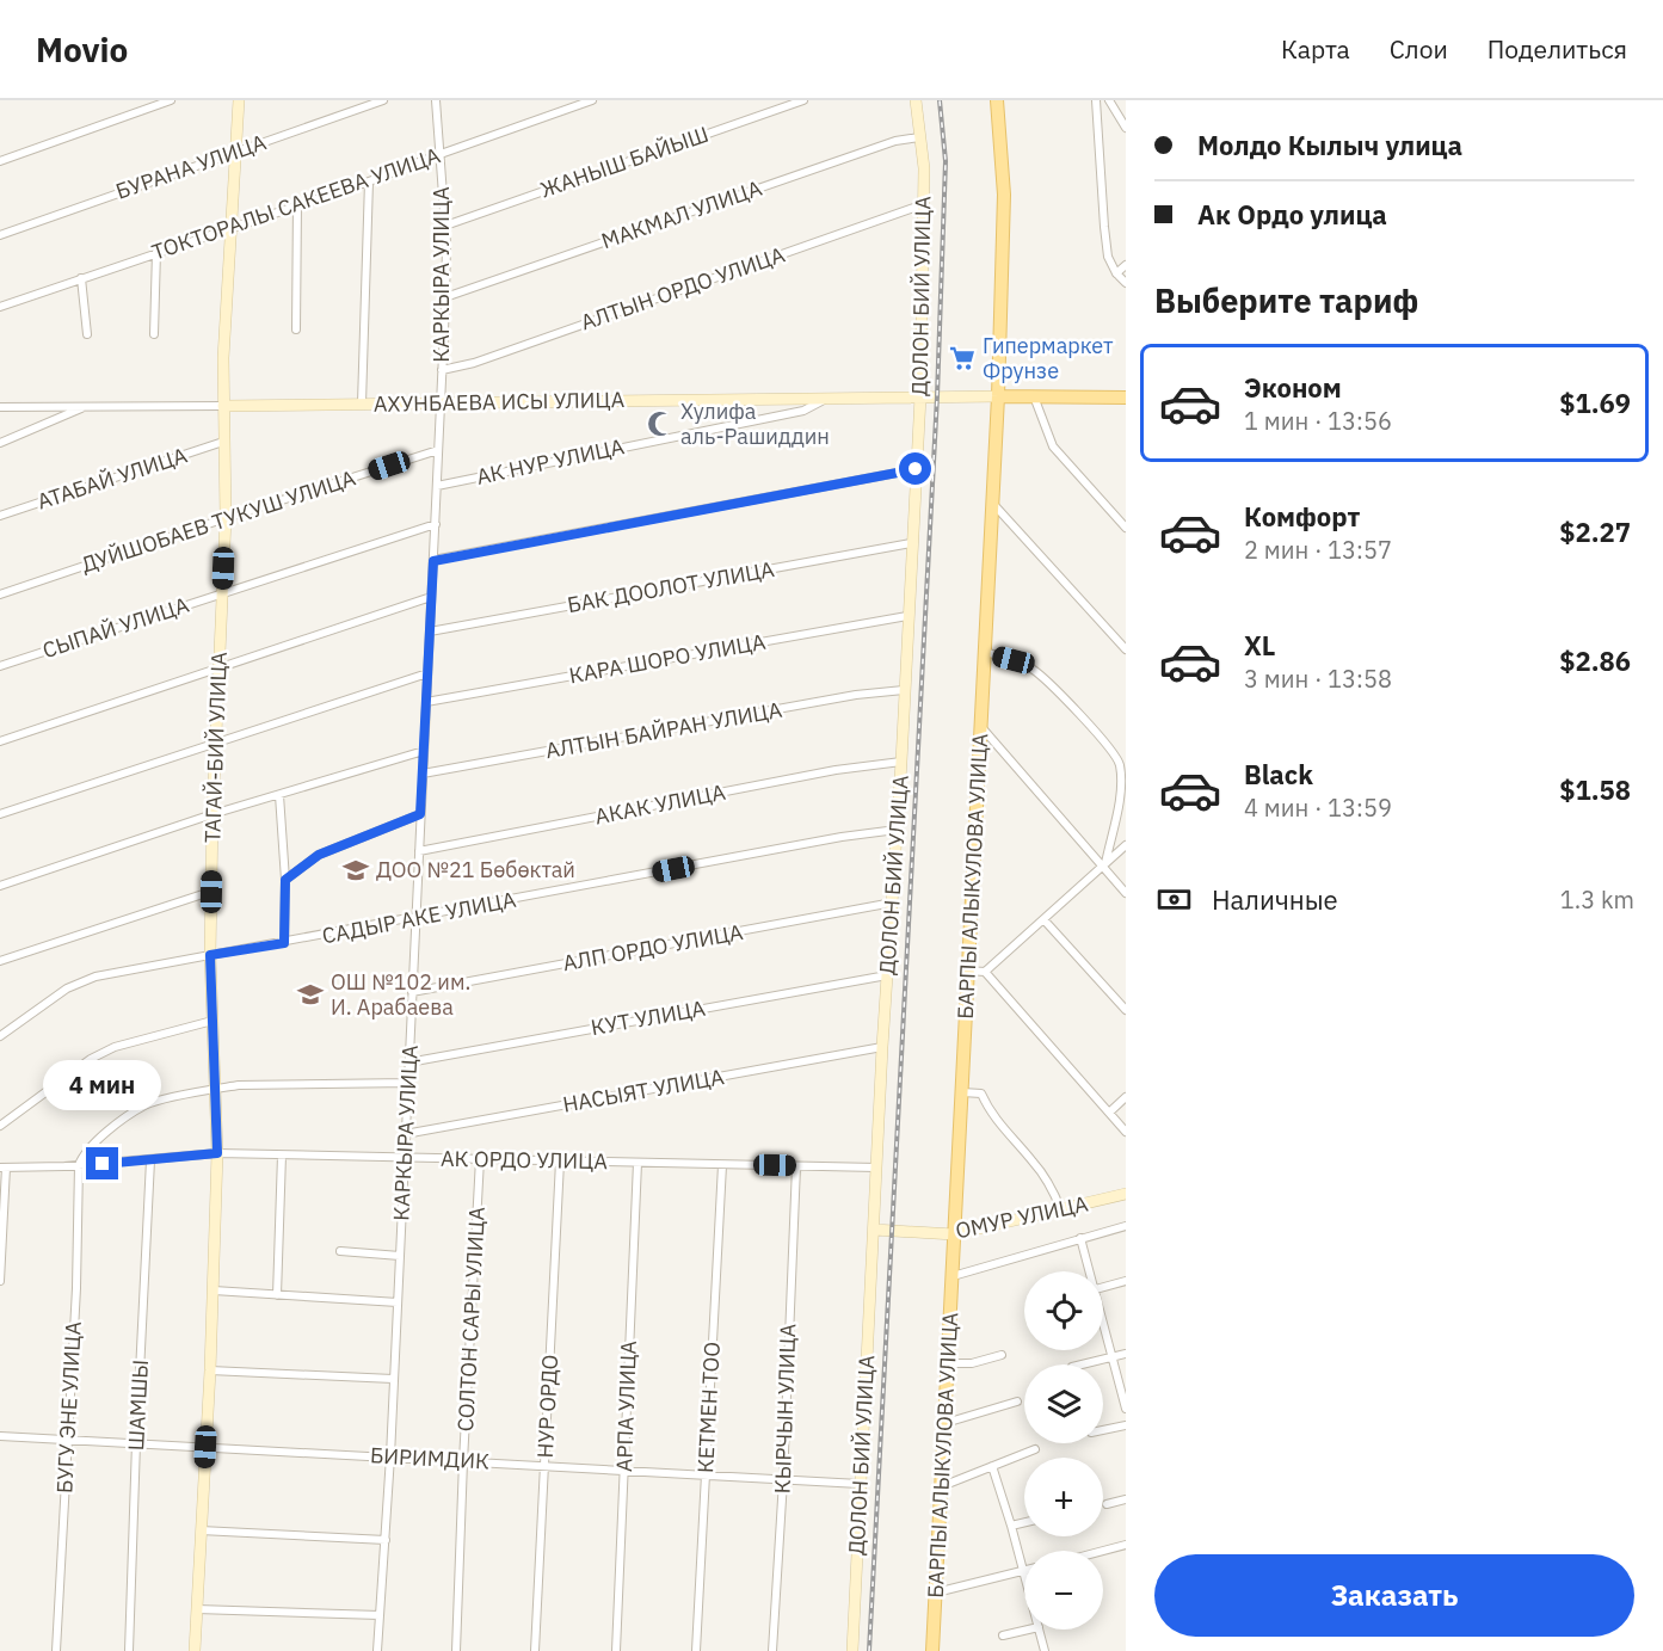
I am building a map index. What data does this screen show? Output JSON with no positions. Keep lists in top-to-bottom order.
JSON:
{
  "streets": {
    "main road": ["АХУНБАЕВА ИСЫ УЛИЦА", "БАРПЫ АЛЫКУЛОВА УЛИЦА"],
    "street": [
      "ЖАНЫШ БАЙЫШ",
      "БУРАНА УЛИЦА",
      "ТОКТОРАЛЫ САКЕЕВА УЛИЦА",
      "МАКМАЛ УЛИЦА",
      "КАРКЫРА УЛИЦА",
      "АЛТЫН ОРДО УЛИЦА",
      "ДОЛОН БИЙ УЛИЦА",
      "АК НУР УЛИЦА",
      "АТАБАЙ УЛИЦА",
      "ДУЙШОБАЕВ ТУКУШ УЛИЦА",
      "БАК ДООЛОТ УЛИЦА",
      "СЫПАЙ УЛИЦА",
      "КАРА ШОРО УЛИЦА",
      "АЛТЫН БАЙРАН УЛИЦА",
      "ТАГАЙ-БИЙ УЛИЦА",
      "АКАК УЛИЦА",
      "САДЫР АКЕ УЛИЦА",
      "АЛП ОРДО УЛИЦА",
      "КУТ УЛИЦА",
      "НАСЫЯТ УЛИЦА",
      "АК ОРДО УЛИЦА",
      "ОМУР УЛИЦА",
      "СОЛТОН САРЫ УЛИЦА",
      "ШАМШЫ",
      "НУР ОРДО",
      "АРПА УЛИЦА",
      "БУГУ ЭНЕ УЛИЦА",
      "КЕТМЕН ТОО",
      "КЫРЧЫН УЛИЦА",
      "БИРИМДИК"
    ]
  },
  "crossings": [
    ["ЖАНЫШ БАЙЫШ", "КАРКЫРА УЛИЦА"],
    ["БУРАНА УЛИЦА", "ТАГАЙ-БИЙ УЛИЦА"],
    ["ТОКТОРАЛЫ САКЕЕВА УЛИЦА", "КАРКЫРА УЛИЦА"],
    ["ТОКТОРАЛЫ САКЕЕВА УЛИЦА", "ТАГАЙ-БИЙ УЛИЦА"],
    ["МАКМАЛ УЛИЦА", "КАРКЫРА УЛИЦА"],
    ["МАКМАЛ УЛИЦА", "ДОЛОН БИЙ УЛИЦА"],
    ["КАРКЫРА УЛИЦА", "АЛТЫН ОРДО УЛИЦА"],
    ["КАРКЫРА УЛИЦА", "АХУНБАЕВА ИСЫ УЛИЦА"],
    ["КАРКЫРА УЛИЦА", "АК НУР УЛИЦА"],
    ["КАРКЫРА УЛИЦА", "ДУЙШОБАЕВ ТУКУШ УЛИЦА"],
    ["КАРКЫРА УЛИЦА", "БАК ДООЛОТ УЛИЦА"],
    ["КАРКЫРА УЛИЦА", "СЫПАЙ УЛИЦА"],
    ["КАРКЫРА УЛИЦА", "КАРА ШОРО УЛИЦА"],
    ["КАРКЫРА УЛИЦА", "АЛТЫН БАЙРАН УЛИЦА"],
    ["КАРКЫРА УЛИЦА", "АКАК УЛИЦА"],
    ["КАРКЫРА УЛИЦА", "САДЫР АКЕ УЛИЦА"],
    ["КАРКЫРА УЛИЦА", "АЛП ОРДО УЛИЦА"],
    ["КАРКЫРА УЛИЦА", "КУТ УЛИЦА"],
    ["КАРКЫРА УЛИЦА", "НАСЫЯТ УЛИЦА"],
    ["КАРКЫРА УЛИЦА", "АК ОРДО УЛИЦА"],
    ["КАРКЫРА УЛИЦА", "БИРИМДИК"],
    ["АЛТЫН ОРДО УЛИЦА", "ДОЛОН БИЙ УЛИЦА"],
    ["ДОЛОН БИЙ УЛИЦА", "АХУНБАЕВА ИСЫ УЛИЦА"],
    ["ДОЛОН БИЙ УЛИЦА", "БАК ДООЛОТ УЛИЦА"],
    ["ДОЛОН БИЙ УЛИЦА", "КАРА ШОРО УЛИЦА"],
    ["ДОЛОН БИЙ УЛИЦА", "АЛТЫН БАЙРАН УЛИЦА"],
    ["ДОЛОН БИЙ УЛИЦА", "АКАК УЛИЦА"],
    ["ДОЛОН БИЙ УЛИЦА", "САДЫР АКЕ УЛИЦА"],
    ["ДОЛОН БИЙ УЛИЦА", "АЛП ОРДО УЛИЦА"],
    ["ДОЛОН БИЙ УЛИЦА", "КУТ УЛИЦА"],
    ["ДОЛОН БИЙ УЛИЦА", "НАСЫЯТ УЛИЦА"],
    ["ДОЛОН БИЙ УЛИЦА", "АК ОРДО УЛИЦА"],
    ["ДОЛОН БИЙ УЛИЦА", "ОМУР УЛИЦА"],
    ["ДОЛОН БИЙ УЛИЦА", "БИРИМДИК"],
    ["АХУНБАЕВА ИСЫ УЛИЦА", "АК НУР УЛИЦА"],
    ["АХУНБАЕВА ИСЫ УЛИЦА", "ТАГАЙ-БИЙ УЛИЦА"],
    ["АХУНБАЕВА ИСЫ УЛИЦА", "БАРПЫ АЛЫКУЛОВА УЛИЦА"],
    ["АТАБАЙ УЛИЦА", "ТАГАЙ-БИЙ УЛИЦА"],
    ["ДУЙШОБАЕВ ТУКУШ УЛИЦА", "ТАГАЙ-БИЙ УЛИЦА"],
    ["СЫПАЙ УЛИЦА", "ТАГАЙ-БИЙ УЛИЦА"],
    ["ТАГАЙ-БИЙ УЛИЦА", "САДЫР АКЕ УЛИЦА"],
    ["ТАГАЙ-БИЙ УЛИЦА", "АК ОРДО УЛИЦА"],
    ["ТАГАЙ-БИЙ УЛИЦА", "БИРИМДИК"],
    ["БАРПЫ АЛЫКУЛОВА УЛИЦА", "ОМУР УЛИЦА"],
    ["АК ОРДО УЛИЦА", "СОЛТОН САРЫ УЛИЦА"],
    ["АК ОРДО УЛИЦА", "ШАМШЫ"],
    ["АК ОРДО УЛИЦА", "НУР ОРДО"],
    ["АК ОРДО УЛИЦА", "АРПА УЛИЦА"],
    ["АК ОРДО УЛИЦА", "БУГУ ЭНЕ УЛИЦА"],
    ["АК ОРДО УЛИЦА", "КЕТМЕН ТОО"],
    ["АК ОРДО УЛИЦА", "КЫРЧЫН УЛИЦА"],
    ["СОЛТОН САРЫ УЛИЦА", "БИРИМДИК"],
    ["ШАМШЫ", "БИРИМДИК"],
    ["НУР ОРДО", "БИРИМДИК"],
    ["АРПА УЛИЦА", "БИРИМДИК"],
    ["БУГУ ЭНЕ УЛИЦА", "БИРИМДИК"],
    ["КЕТМЕН ТОО", "БИРИМДИК"],
    ["КЫРЧЫН УЛИЦА", "БИРИМДИК"]
  ],
  "places": {
    "supermarket": ["Гипермаркет Фрунзе"],
    "mosque": ["Хулифа аль-Рашиддин"],
    "school or university": ["ДОО №21 Бөбөктай", "ОШ №102 им. И. Арабаева"]
  },
  "page": {
    "header": "Movio",
    "nav": ["Карта", "Слои", "Поделиться"],
    "banner": ["Молдо Кылыч улица", "Ак Ордо улица"],
    "heading": "Выберите тариф",
    "list": [
      {
        "name": "Эконом",
        "note": "1 мин · 13:56",
        "value": "$1.69"
      },
      {
        "name": "Комфорт",
        "note": "2 мин · 13:57",
        "value": "$2.27"
      },
      {
        "name": "XL",
        "note": "3 мин · 13:58",
        "value": "$2.86"
      },
      {
        "name": "Black",
        "note": "4 мин · 13:59",
        "value": "$1.58"
      }
    ],
    "pay": ["Наличные", "1.3 km"],
    "bubble": "4 мин",
    "map_buttons": ["+", "−"],
    "buttons": "Заказать"
  }
}
